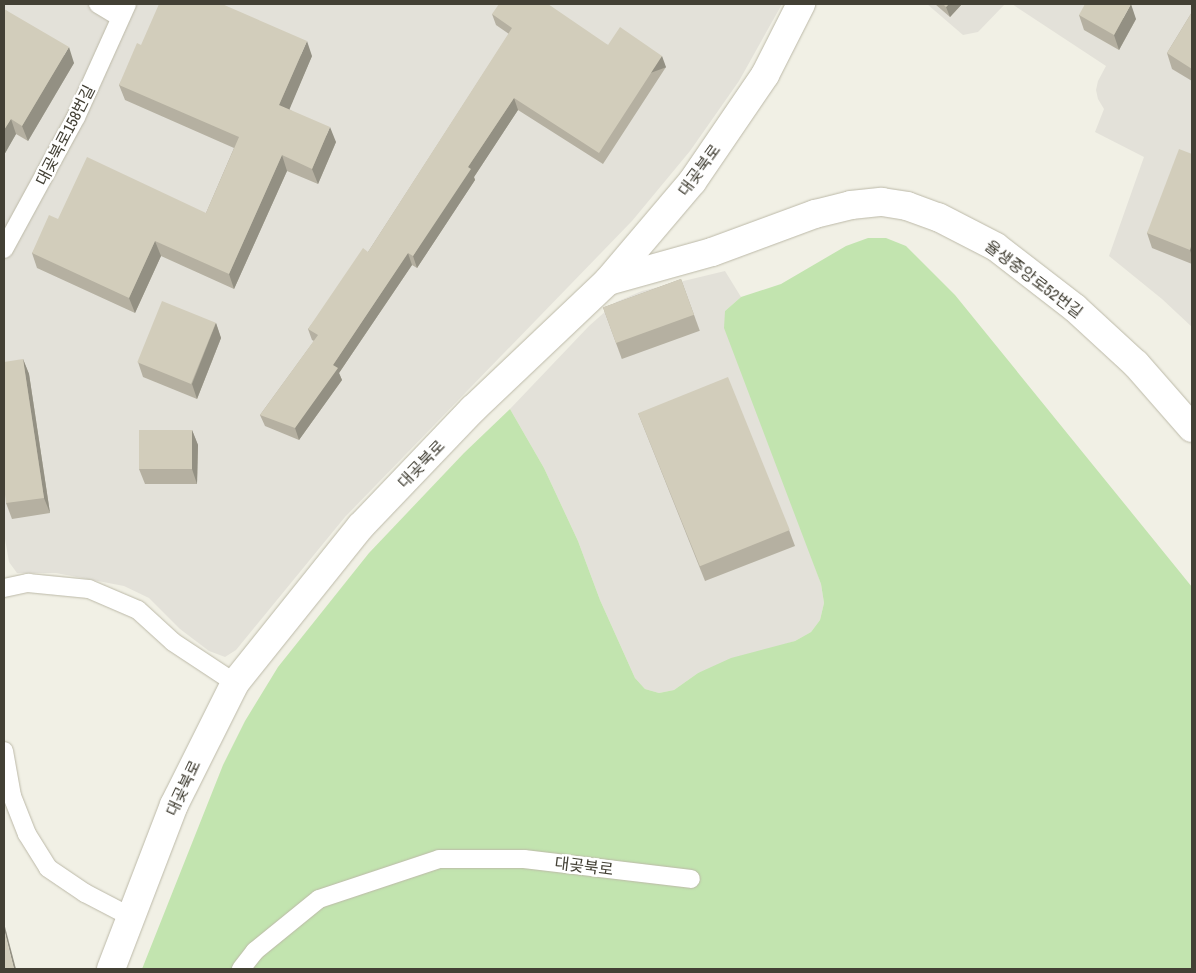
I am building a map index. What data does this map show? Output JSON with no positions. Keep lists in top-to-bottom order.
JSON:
{
  "streets": {
    "street": ["대곶북로", "율생중앙로52번길"],
    "lane": ["대곶북로158번길"]
  },
  "crossings": [
    ["대곶북로", "율생중앙로52번길"]
  ]
}
